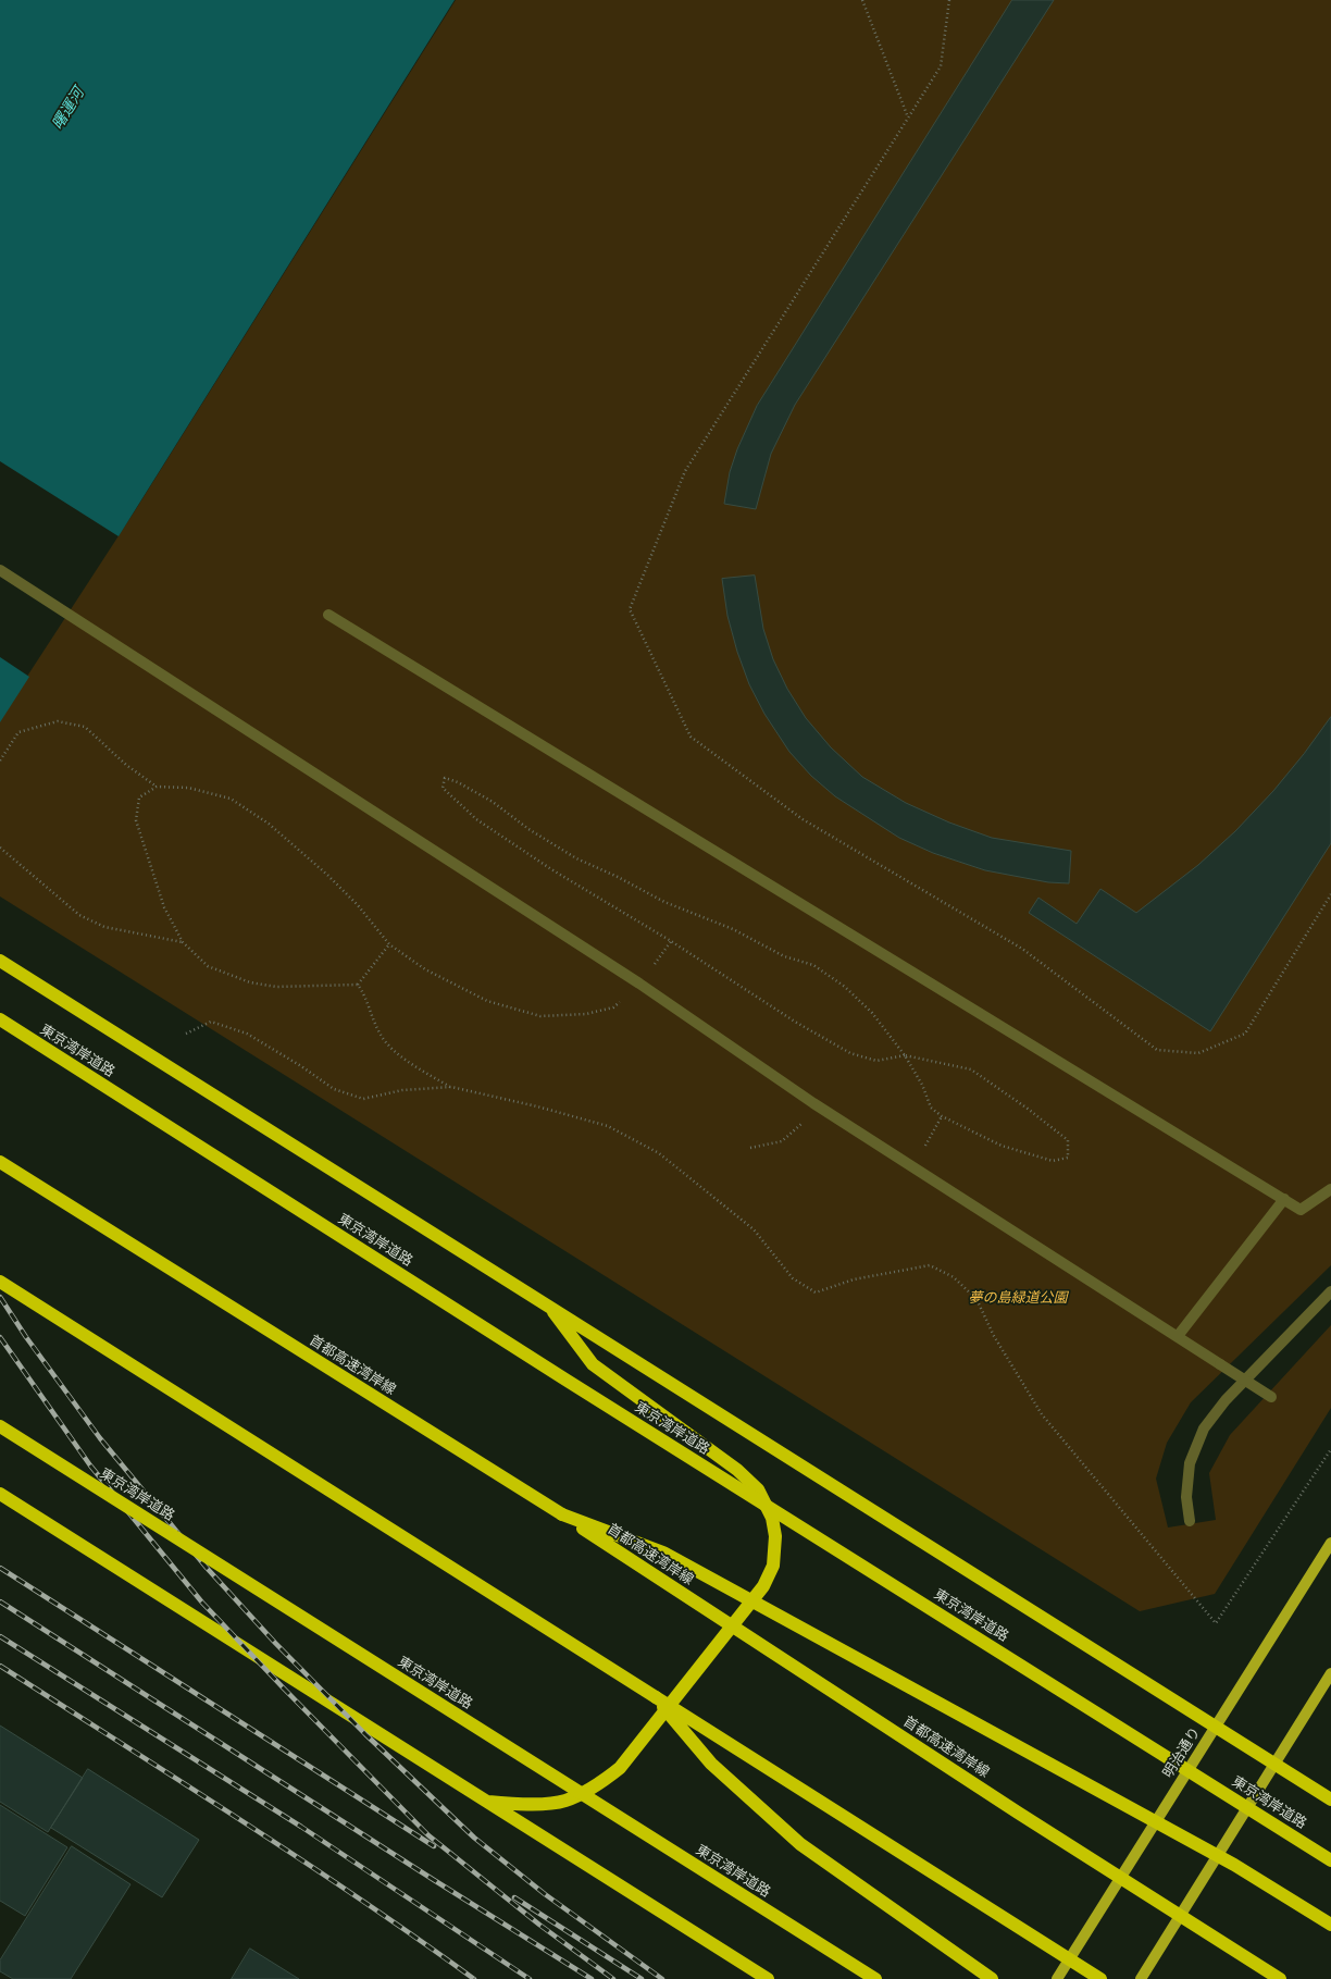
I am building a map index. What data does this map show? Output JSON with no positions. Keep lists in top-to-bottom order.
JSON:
{
  "streets": {
    "highway": ["東京湾岸道路", "首都高速湾岸線"],
    "main road": ["明治通り"]
  },
  "water": ["曙運河"],
  "parks": ["夢の島緑道公園"]
}
